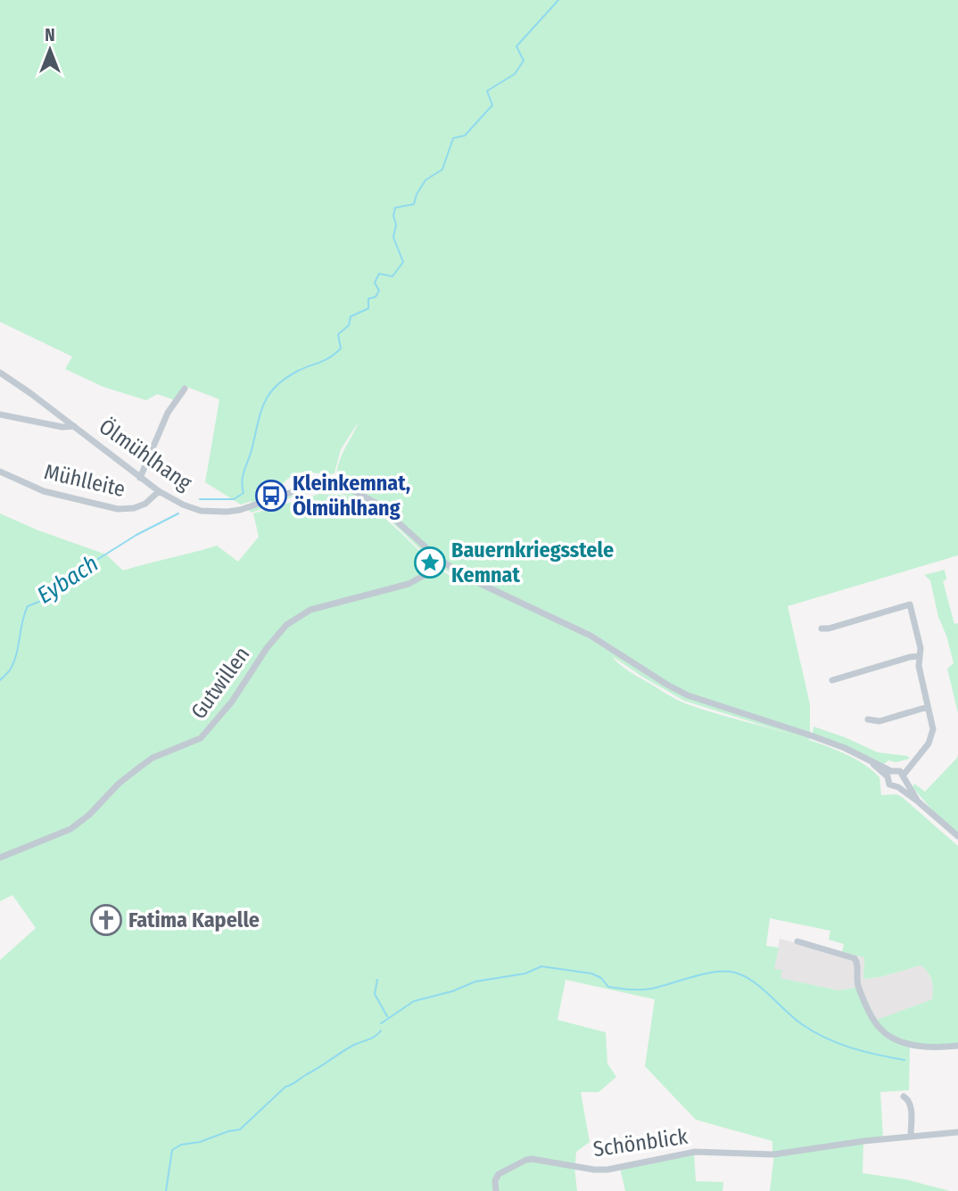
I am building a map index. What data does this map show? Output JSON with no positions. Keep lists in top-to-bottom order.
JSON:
{
  "streets": {
    "street": [
      "Ölmühlhang",
      "Mühlleite",
      "Gutwillen",
      "Schönblick"
    ]
  },
  "crossings": [
    ["Ölmühlhang", "Mühlleite"],
    ["Ölmühlhang", "Gutwillen"]
  ],
  "water": ["Eybach"],
  "places": {
    "bus stop": ["Kleinkemnat, Ölmühlhang"],
    "place": ["Bauernkriegsstele Kemnat"],
    "church": ["Fatima Kapelle"]
  },
  "north": "top"
}
